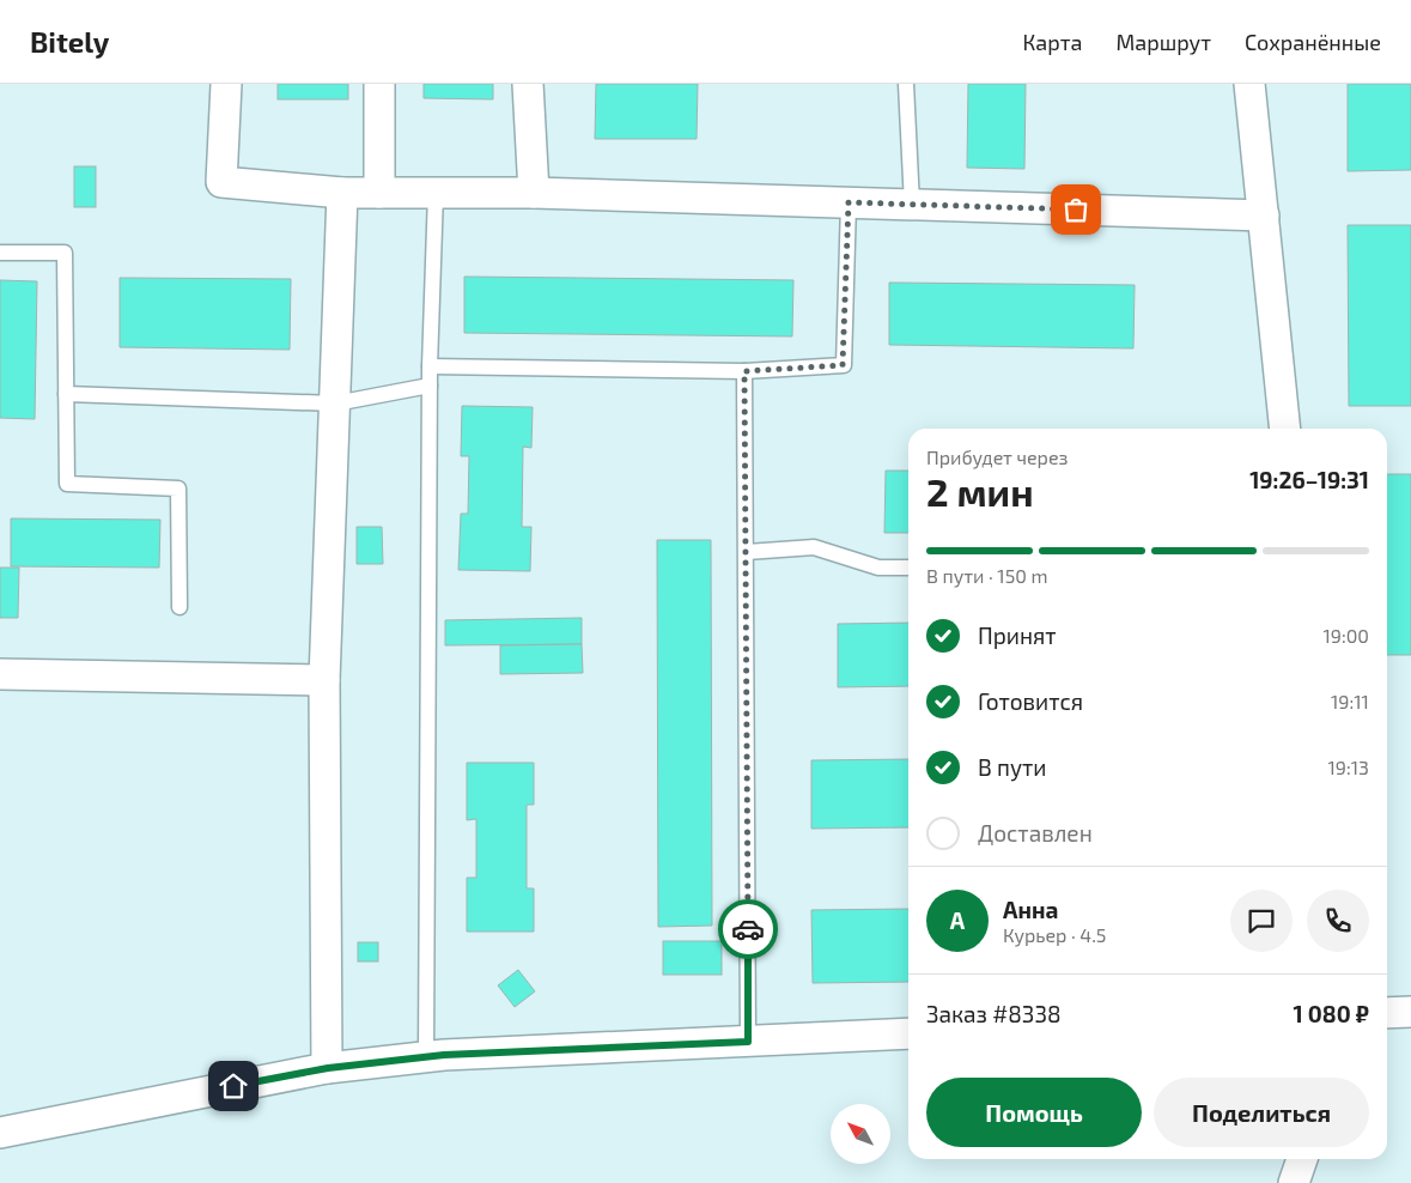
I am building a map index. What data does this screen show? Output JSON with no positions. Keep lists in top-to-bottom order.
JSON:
{
  "north": "top left",
  "page": {
    "header": "Bitely",
    "nav": ["Карта", "Маршрут", "Сохранённые"],
    "heading": ["2 мин", "Прибудет через", "19:26–19:31"],
    "panel": [
      "Анна",
      "Курьер · 4.5",
      "Заказ #8338",
      "1 080 ₽"
    ],
    "bar": "В пути · 150 m",
    "list": [
      ["Принят", "19:00"],
      ["Готовится", "19:11"],
      ["В пути", "19:13"],
      "Доставлен"
    ],
    "round": "А",
    "buttons": ["Помощь", "Поделиться"]
  }
}
